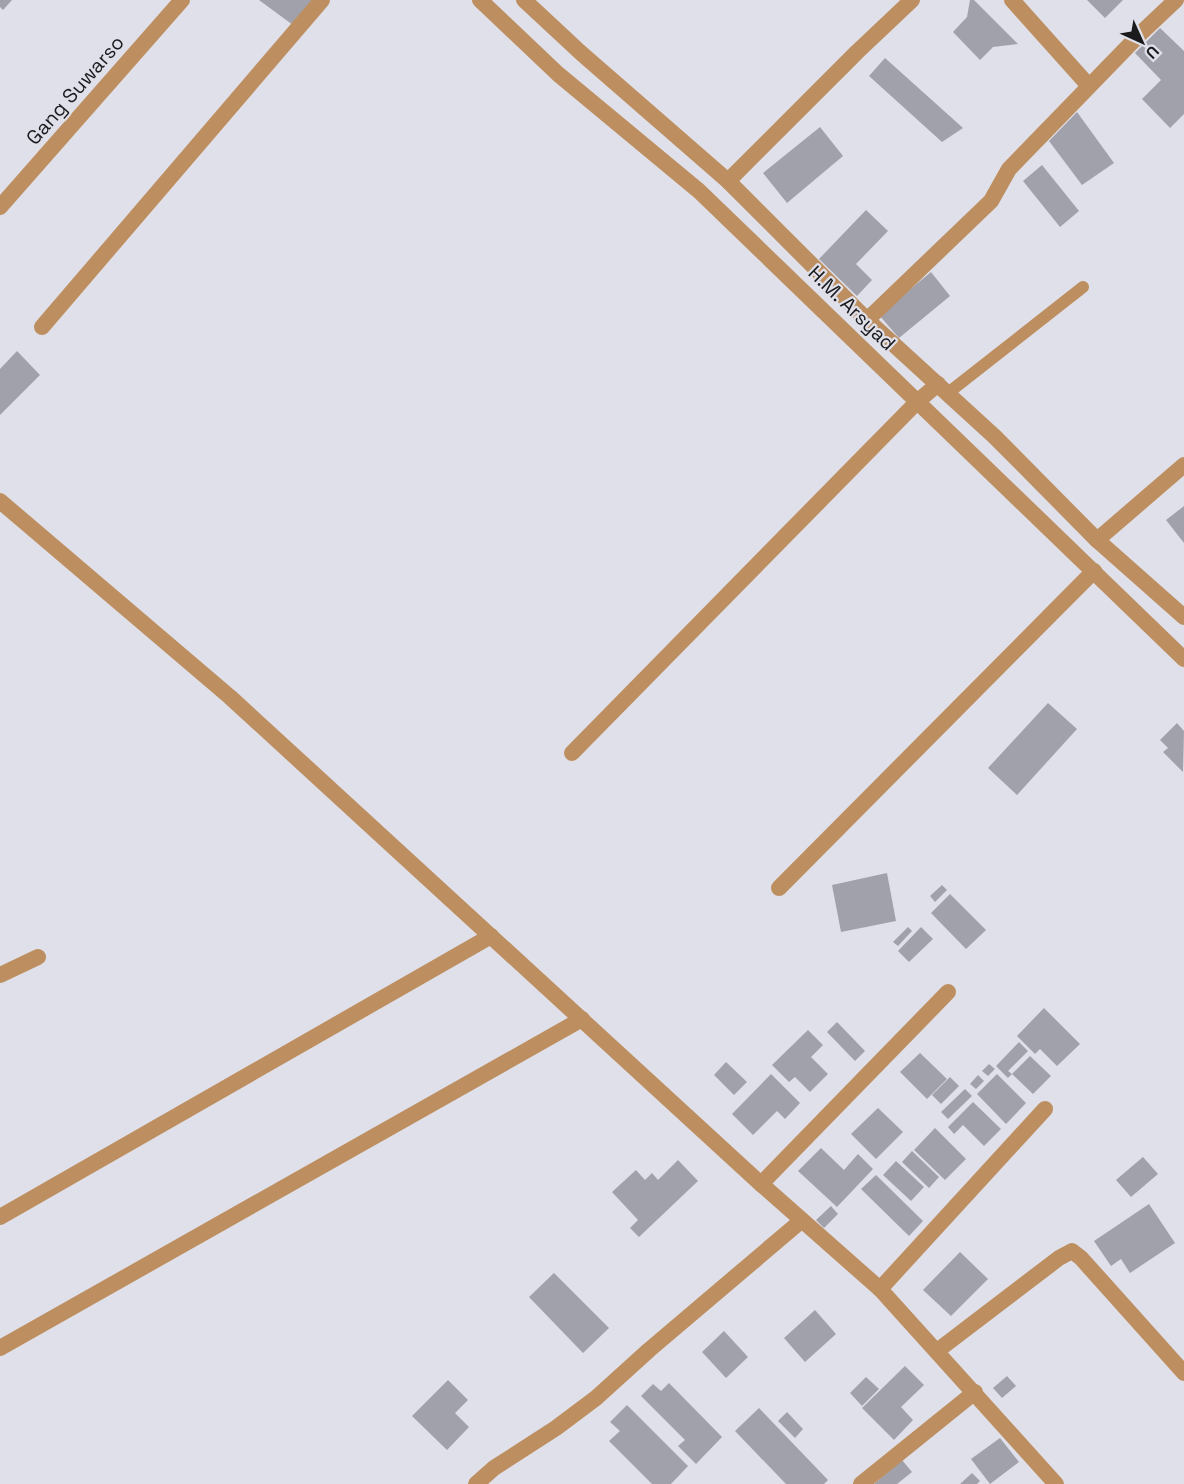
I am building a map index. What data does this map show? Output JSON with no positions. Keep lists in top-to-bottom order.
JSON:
{
  "streets": {
    "street": ["Gang Suwarso", "H.M. Arsyad"]
  },
  "north": "bottom right"
}
